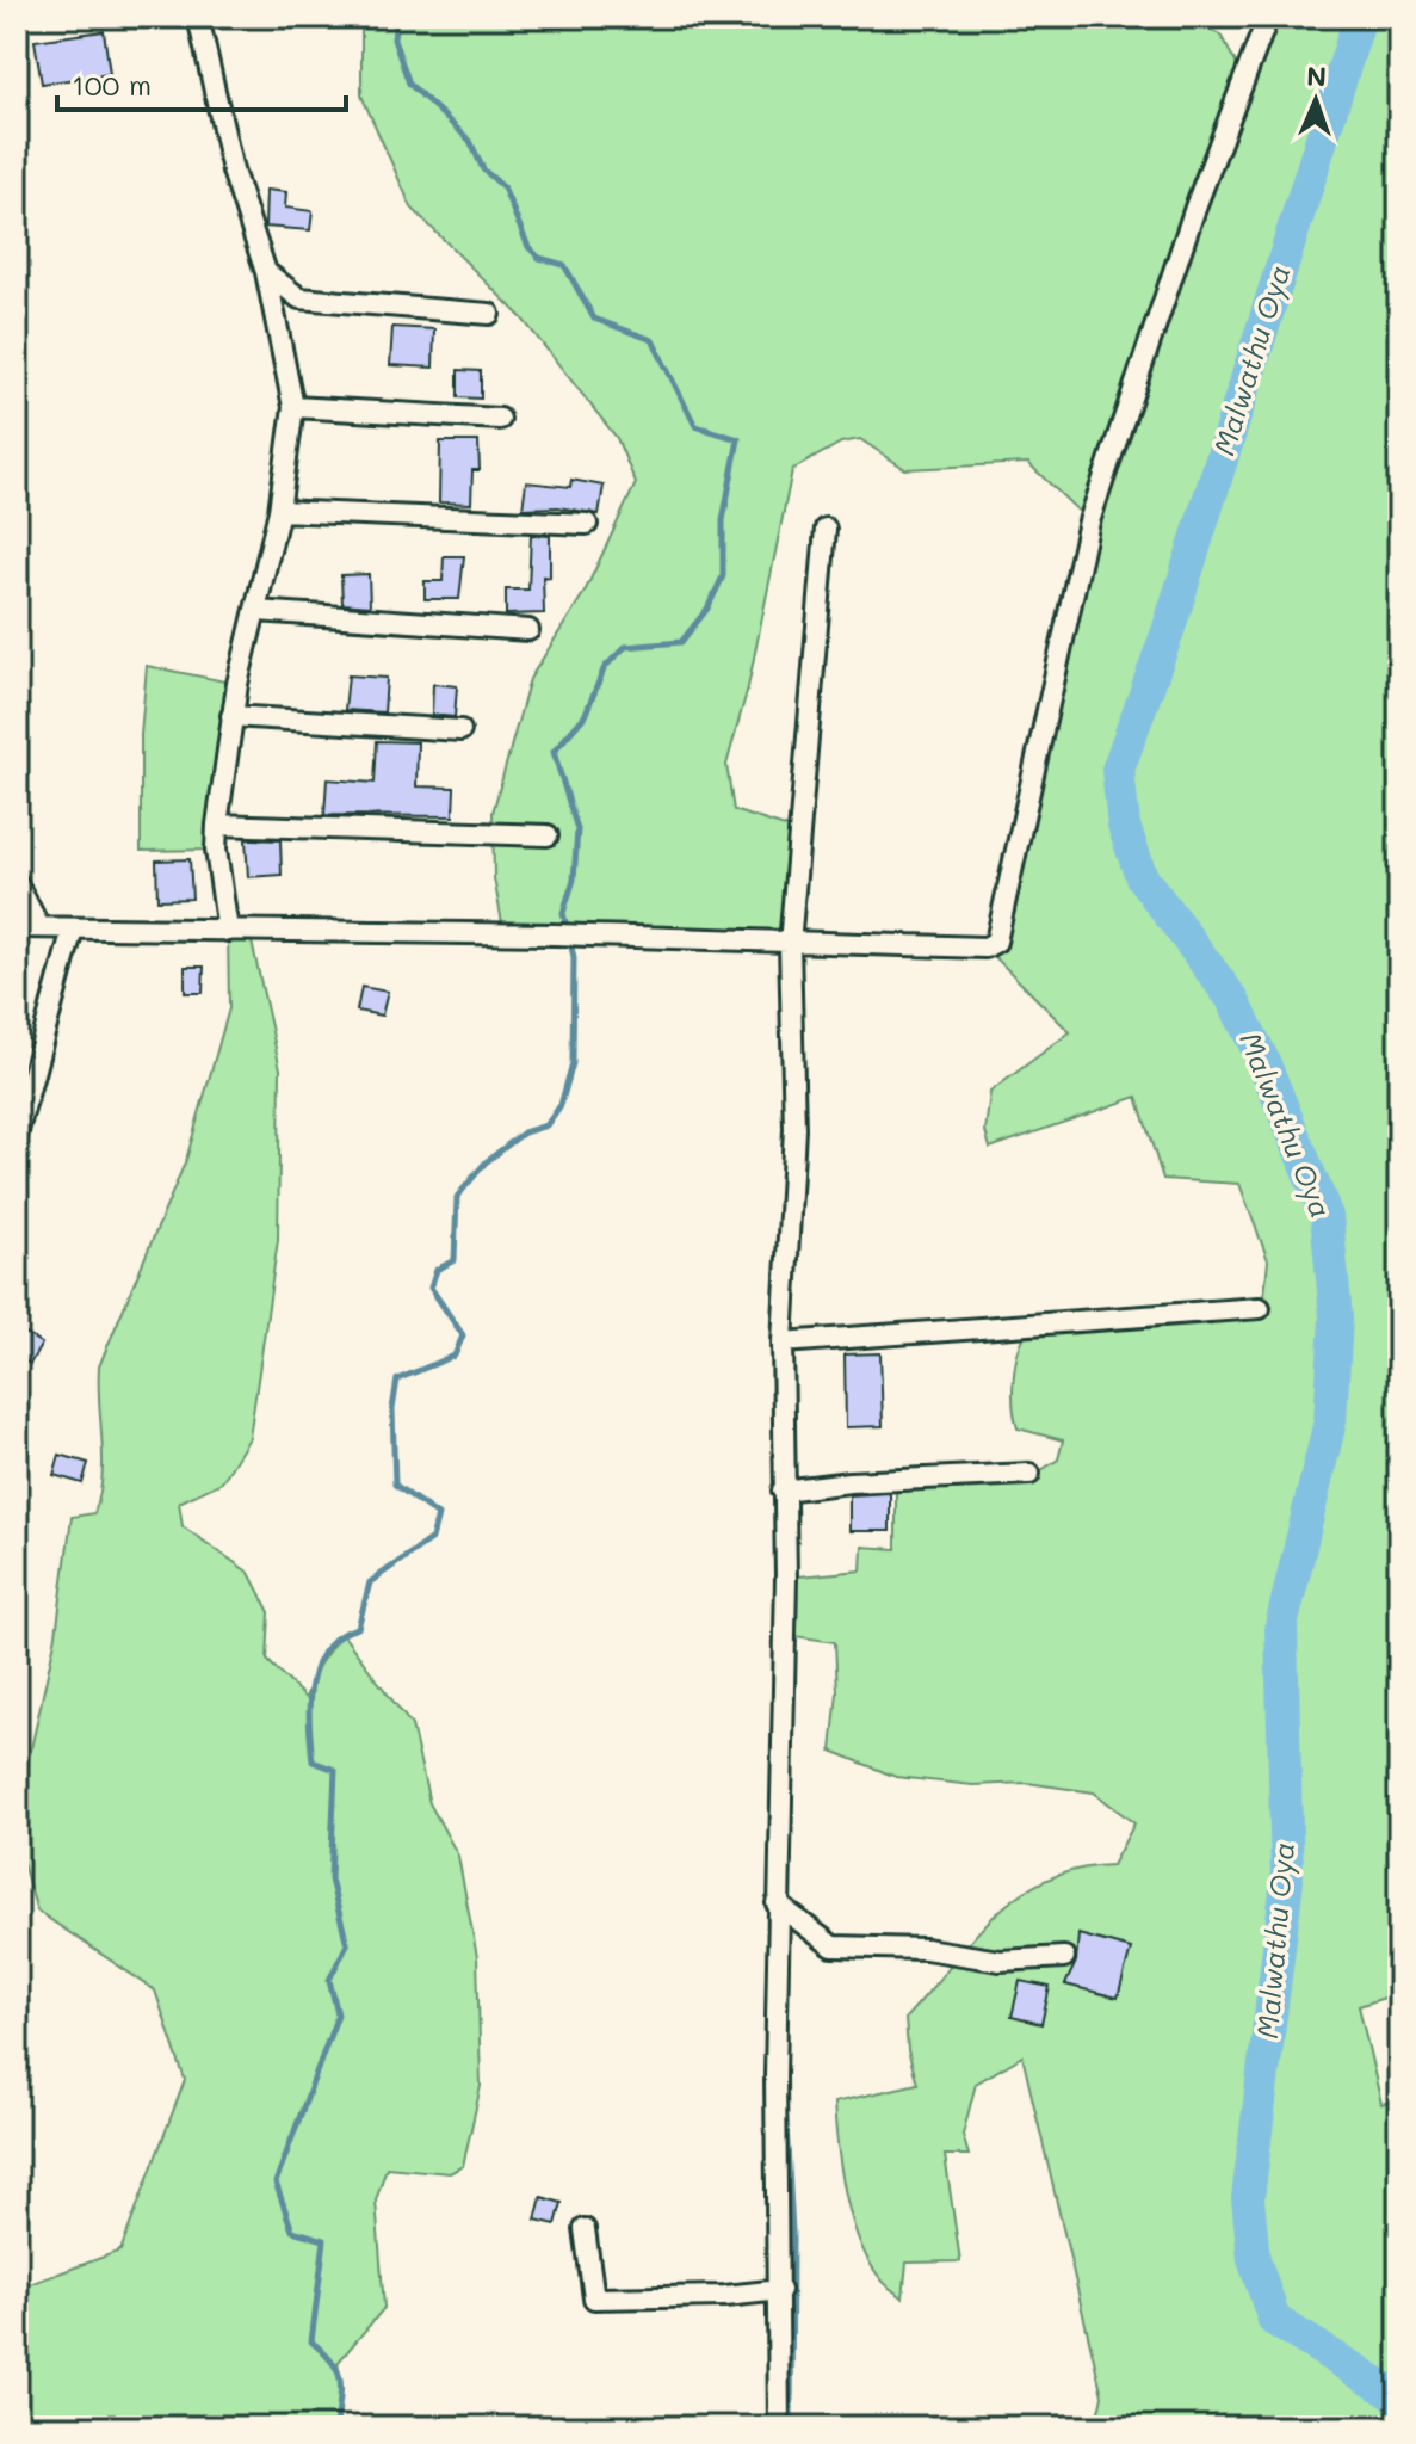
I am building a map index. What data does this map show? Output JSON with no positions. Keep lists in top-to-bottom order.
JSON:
{
  "water": ["Malwathu Oya"],
  "scale_bar": "100 m",
  "north": "top"
}
